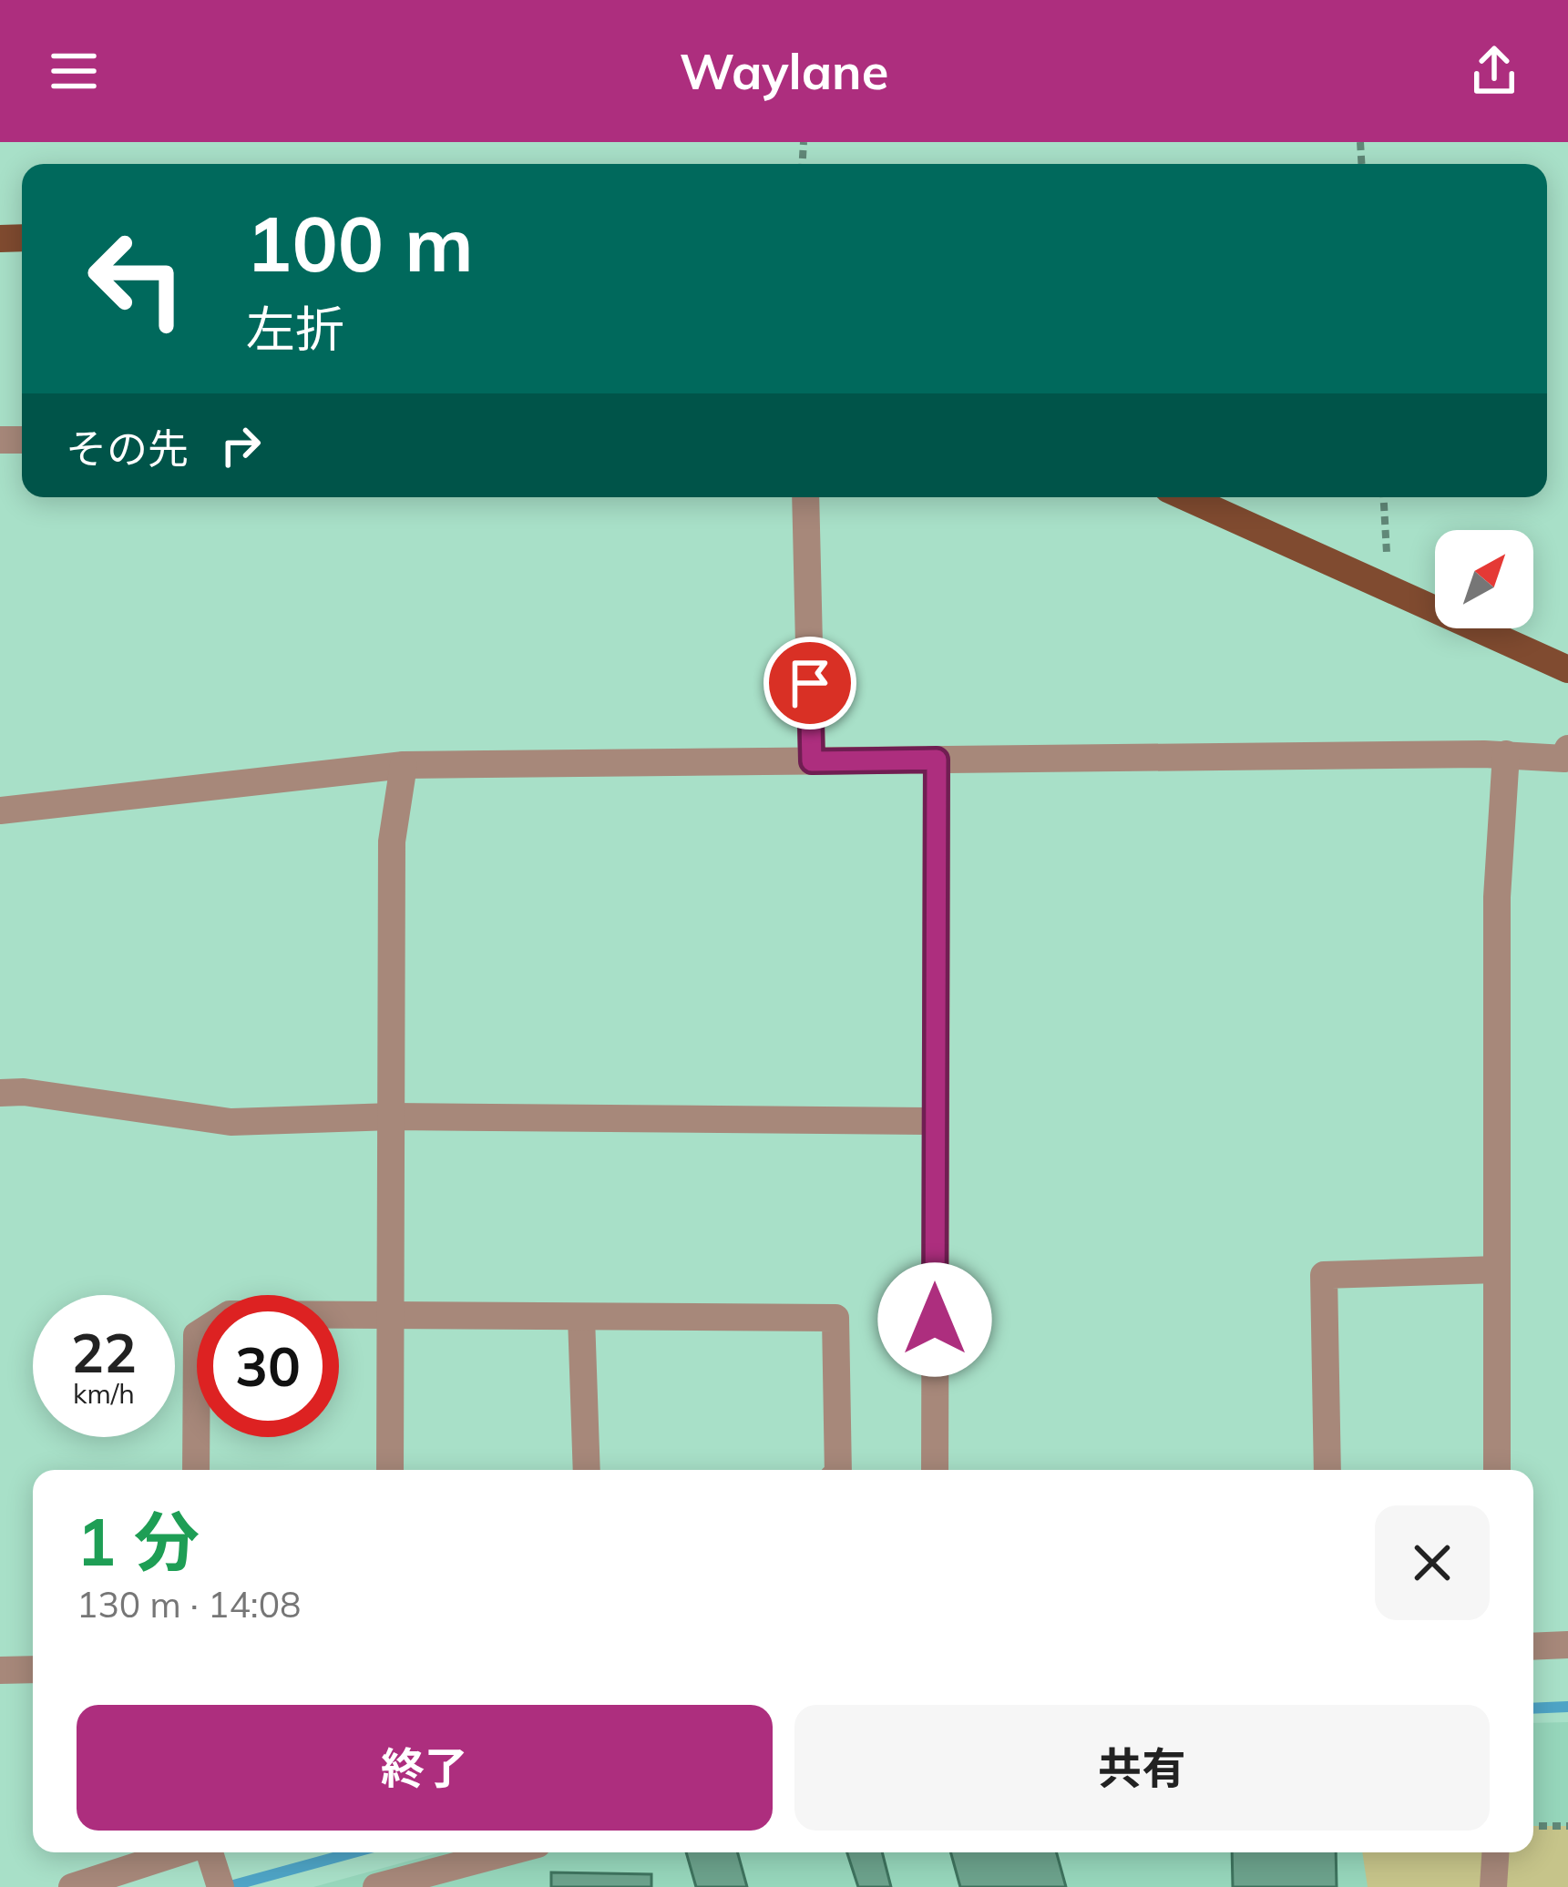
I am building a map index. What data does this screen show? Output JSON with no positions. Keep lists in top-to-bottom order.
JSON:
{
  "north": "top right",
  "page": {
    "header": "Waylane",
    "turn": ["100 m", "左折"],
    "then": "その先",
    "speed": "22 km/h",
    "limit": "30",
    "heading": ["1 分", "130 m · 14:08"],
    "buttons": ["終了", "共有"]
  }
}
